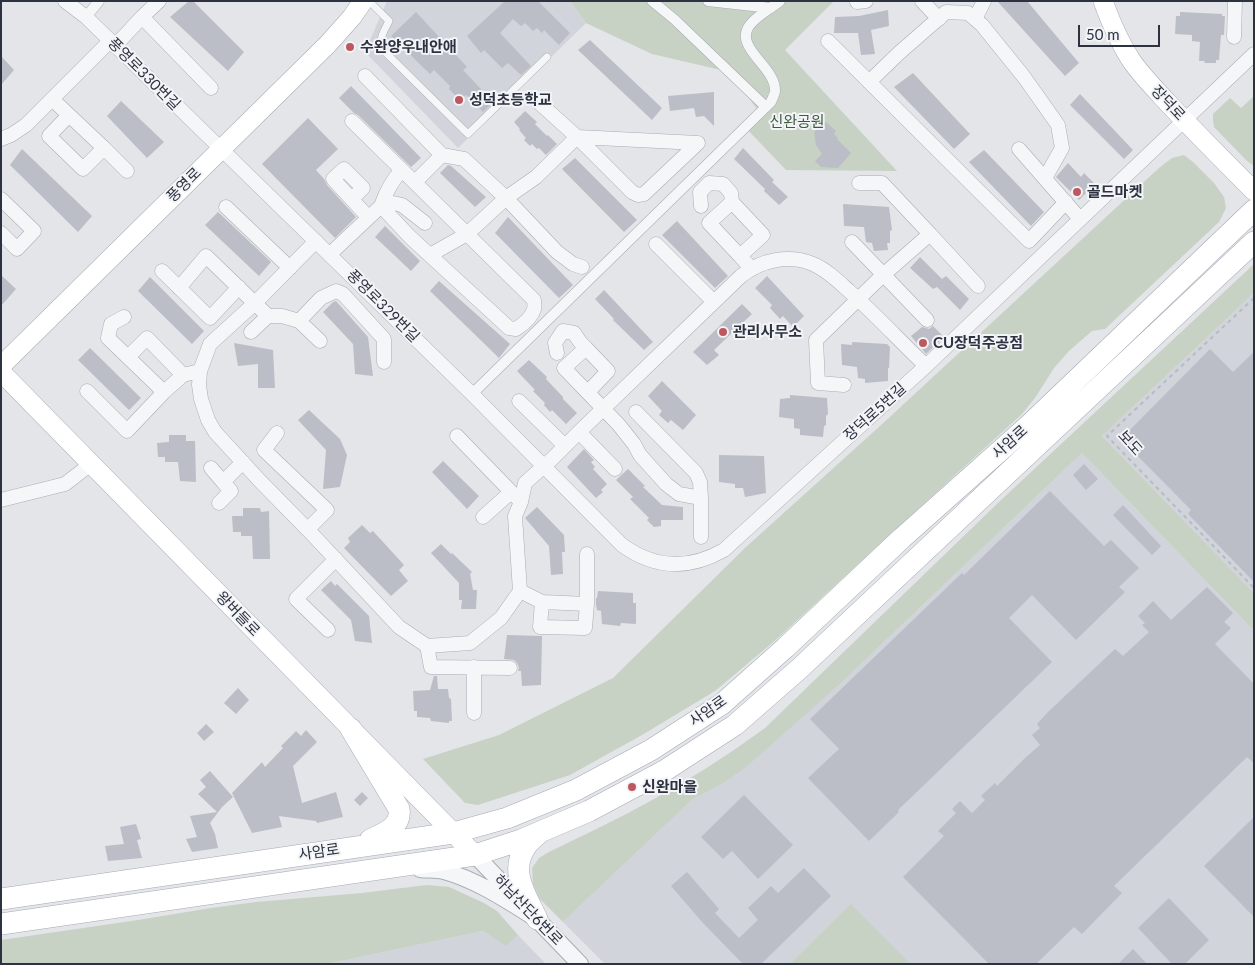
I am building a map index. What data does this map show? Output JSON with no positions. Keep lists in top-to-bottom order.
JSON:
{
  "streets": {
    "main road": [
      "장덕로",
      "풍영로",
      "사암로",
      "왕버들로"
    ],
    "street": [
      "풍영로330번길",
      "풍영로329번길",
      "장덕로5번길",
      "하남산단6번로"
    ],
    "path": ["보도"]
  },
  "crossings": [
    ["풍영로330번길", "풍영로"],
    ["풍영로330번길", "풍영로329번길"],
    ["장덕로", "장덕로5번길"],
    ["풍영로", "풍영로329번길"],
    ["풍영로329번길", "장덕로5번길"],
    ["사암로", "왕버들로"],
    ["사암로", "하남산단6번로"],
    ["왕버들로", "하남산단6번로"]
  ],
  "parks": ["신완공원"],
  "places": [
    "수완양우내안애",
    "성덕초등학교",
    "골드마켓",
    "관리사무소",
    "CU장덕주공점",
    "신완마을"
  ],
  "scale_bar": "50 m"
}
